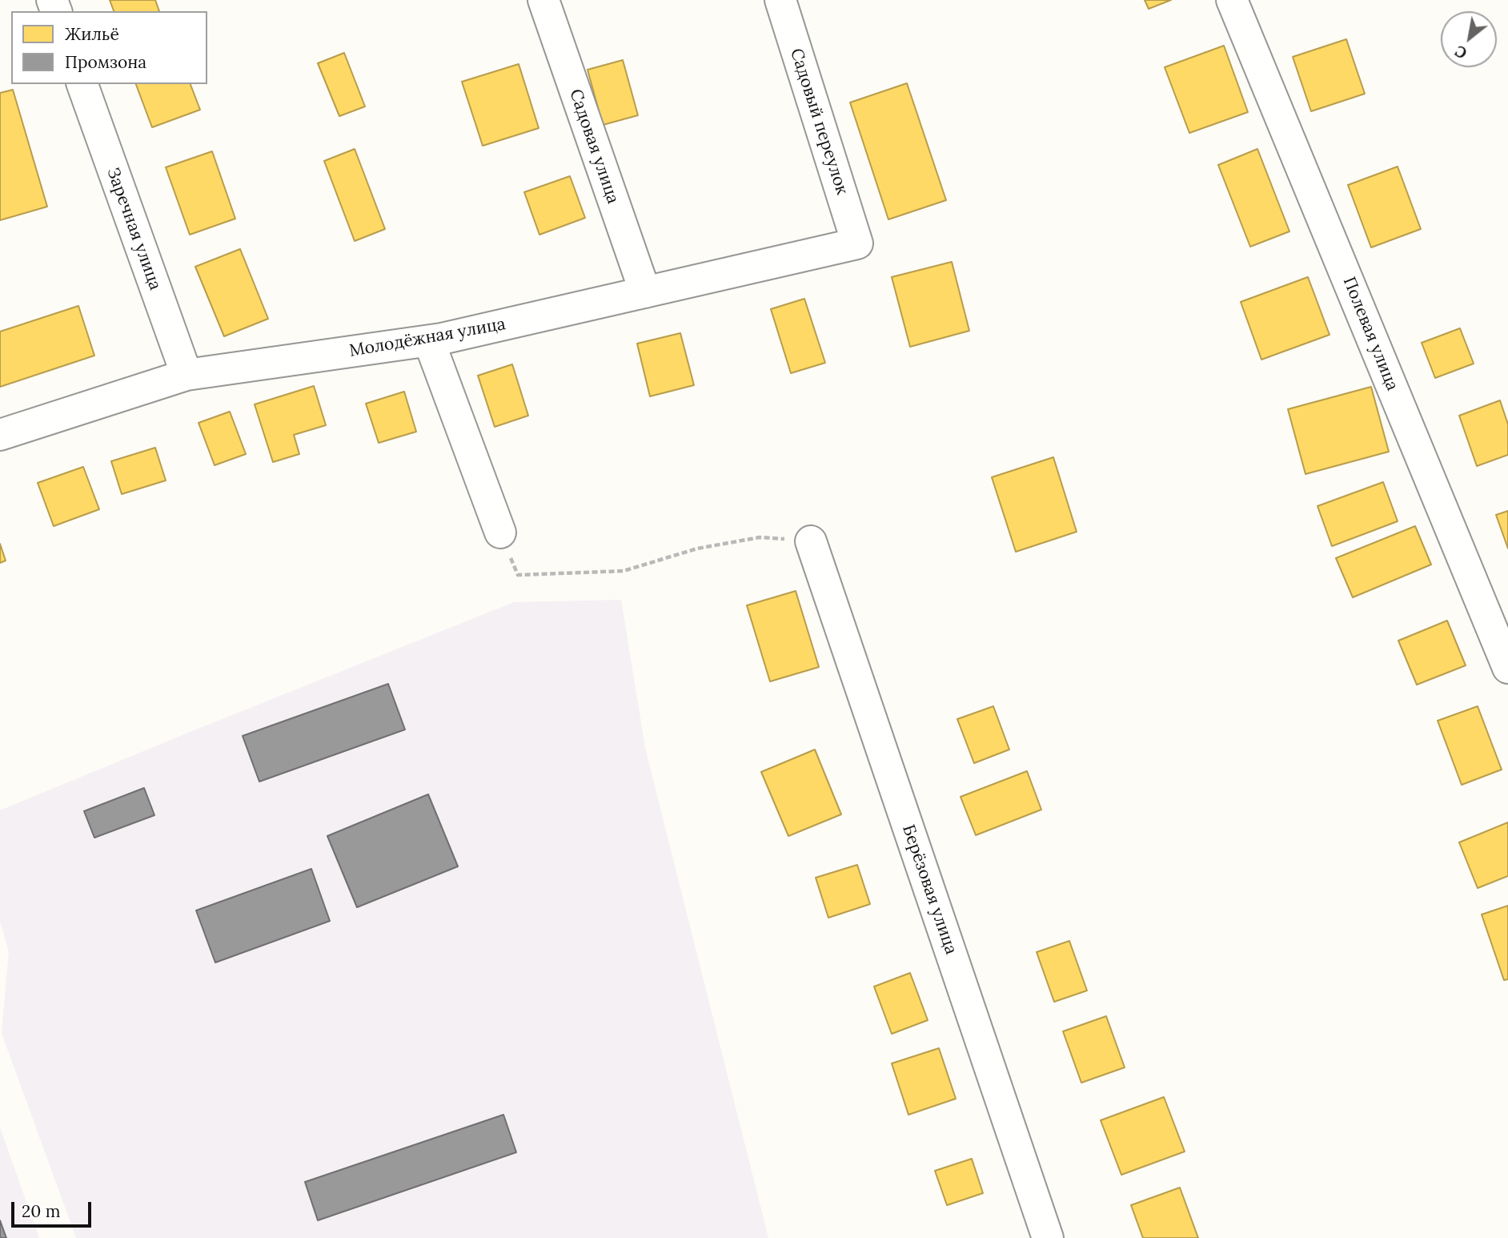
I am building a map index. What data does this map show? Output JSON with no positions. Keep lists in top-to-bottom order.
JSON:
{
  "streets": {
    "street": [
      "Садовый переулок",
      "Садовая улица",
      "Заречная улица",
      "Полевая улица",
      "Молодёжная улица",
      "Берёзовая улица"
    ]
  },
  "crossings": [
    ["Садовый переулок", "Молодёжная улица"],
    ["Садовая улица", "Молодёжная улица"],
    ["Заречная улица", "Молодёжная улица"]
  ],
  "legend": ["Жильё", "Промзона"],
  "scale_bar": "20 m",
  "north": "bottom left"
}
